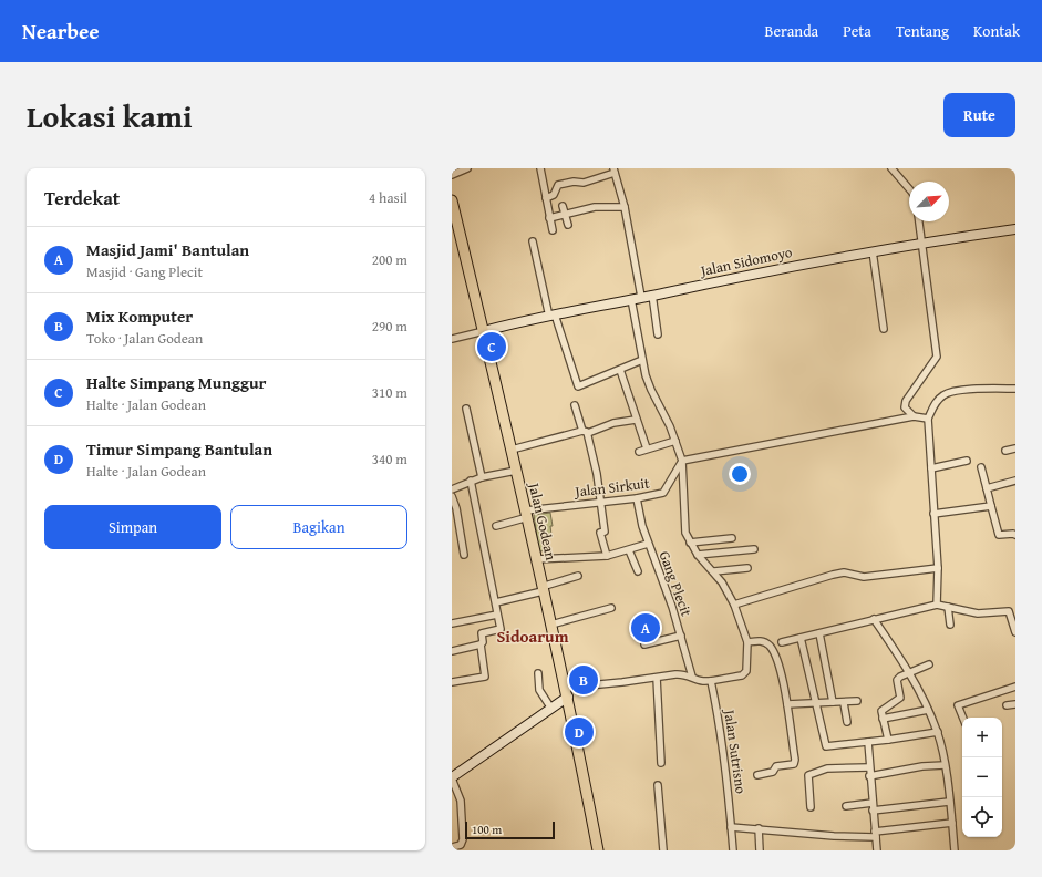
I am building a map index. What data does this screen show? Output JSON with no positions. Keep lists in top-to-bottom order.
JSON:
{
  "streets": {
    "main road": ["Jalan Sidomoyo", "Jalan Godean"],
    "street": ["Jalan Sirkuit", "Gang Plecit", "Jalan Sutrisno"]
  },
  "crossings": [
    ["Jalan Sidomoyo", "Jalan Godean"],
    ["Jalan Sirkuit", "Jalan Godean"],
    ["Jalan Sirkuit", "Gang Plecit"]
  ],
  "districts": ["Sidoarum"],
  "scale_bar": "100 m",
  "north": "top right",
  "page": {
    "header": "Nearbee",
    "nav": [
      "Beranda",
      "Peta",
      "Tentang",
      "Kontak"
    ],
    "title": "Lokasi kami",
    "buttons": [
      "Rute",
      ["Simpan", "Bagikan"]
    ],
    "heading": ["Terdekat", "4 hasil"],
    "list": [
      {
        "mark": "A",
        "name": "Masjid Jami' Bantulan",
        "note": "Masjid · Gang Plecit",
        "value": "200 m"
      },
      {
        "mark": "B",
        "name": "Mix Komputer",
        "note": "Toko · Jalan Godean",
        "value": "290 m"
      },
      {
        "mark": "C",
        "name": "Halte Simpang Munggur",
        "note": "Halte · Jalan Godean",
        "value": "310 m"
      },
      {
        "mark": "D",
        "name": "Timur Simpang Bantulan",
        "note": "Halte · Jalan Godean",
        "value": "340 m"
      }
    ],
    "pins": [
      "C",
      "A",
      "B",
      "D"
    ],
    "map_buttons": ["+", "−"],
    "scale": "100 m"
  }
}
